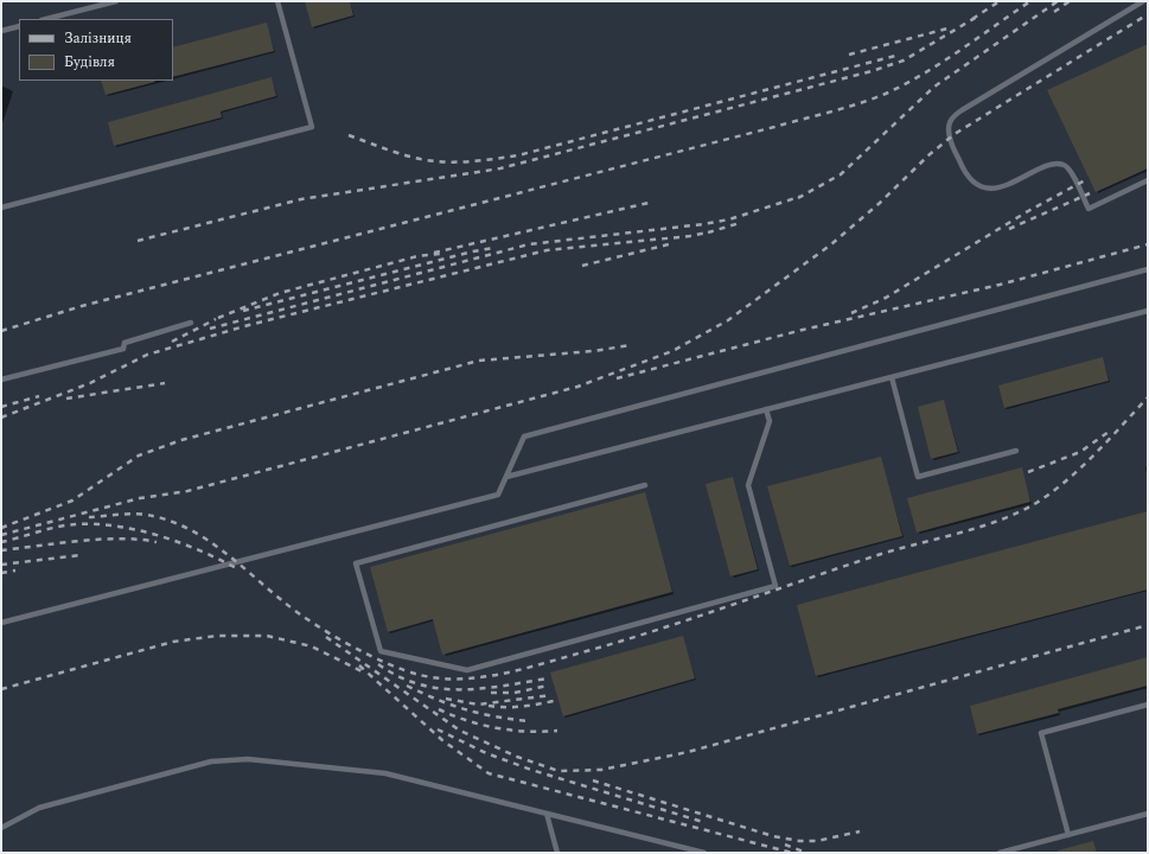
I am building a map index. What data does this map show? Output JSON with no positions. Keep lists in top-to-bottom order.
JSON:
{
  "legend": ["Залізниця", "Будівля"]
}
